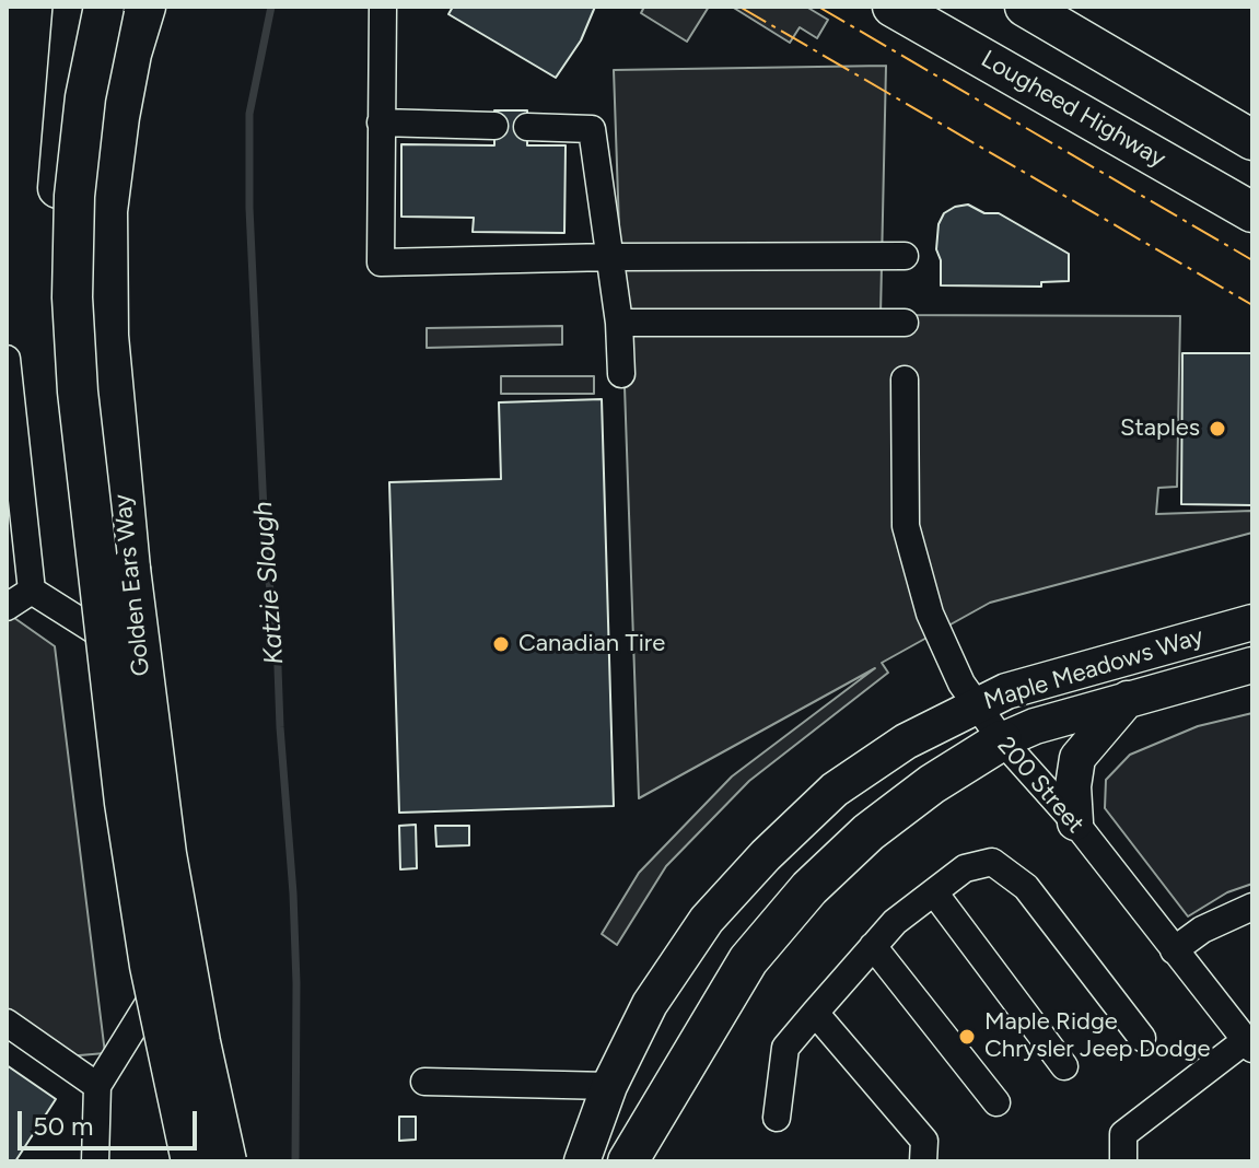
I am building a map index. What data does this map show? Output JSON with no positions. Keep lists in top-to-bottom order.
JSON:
{
  "streets": {
    "highway": ["Lougheed Highway", "Golden Ears Way"],
    "main road": ["Maple Meadows Way"],
    "street": ["200 Street"]
  },
  "crossings": [
    ["Maple Meadows Way", "200 Street"]
  ],
  "water": ["Katzie Slough"],
  "places": ["Staples", "Canadian Tire", "Maple Ridge Chrysler Jeep Dodge"],
  "scale_bar": "50 m"
}
